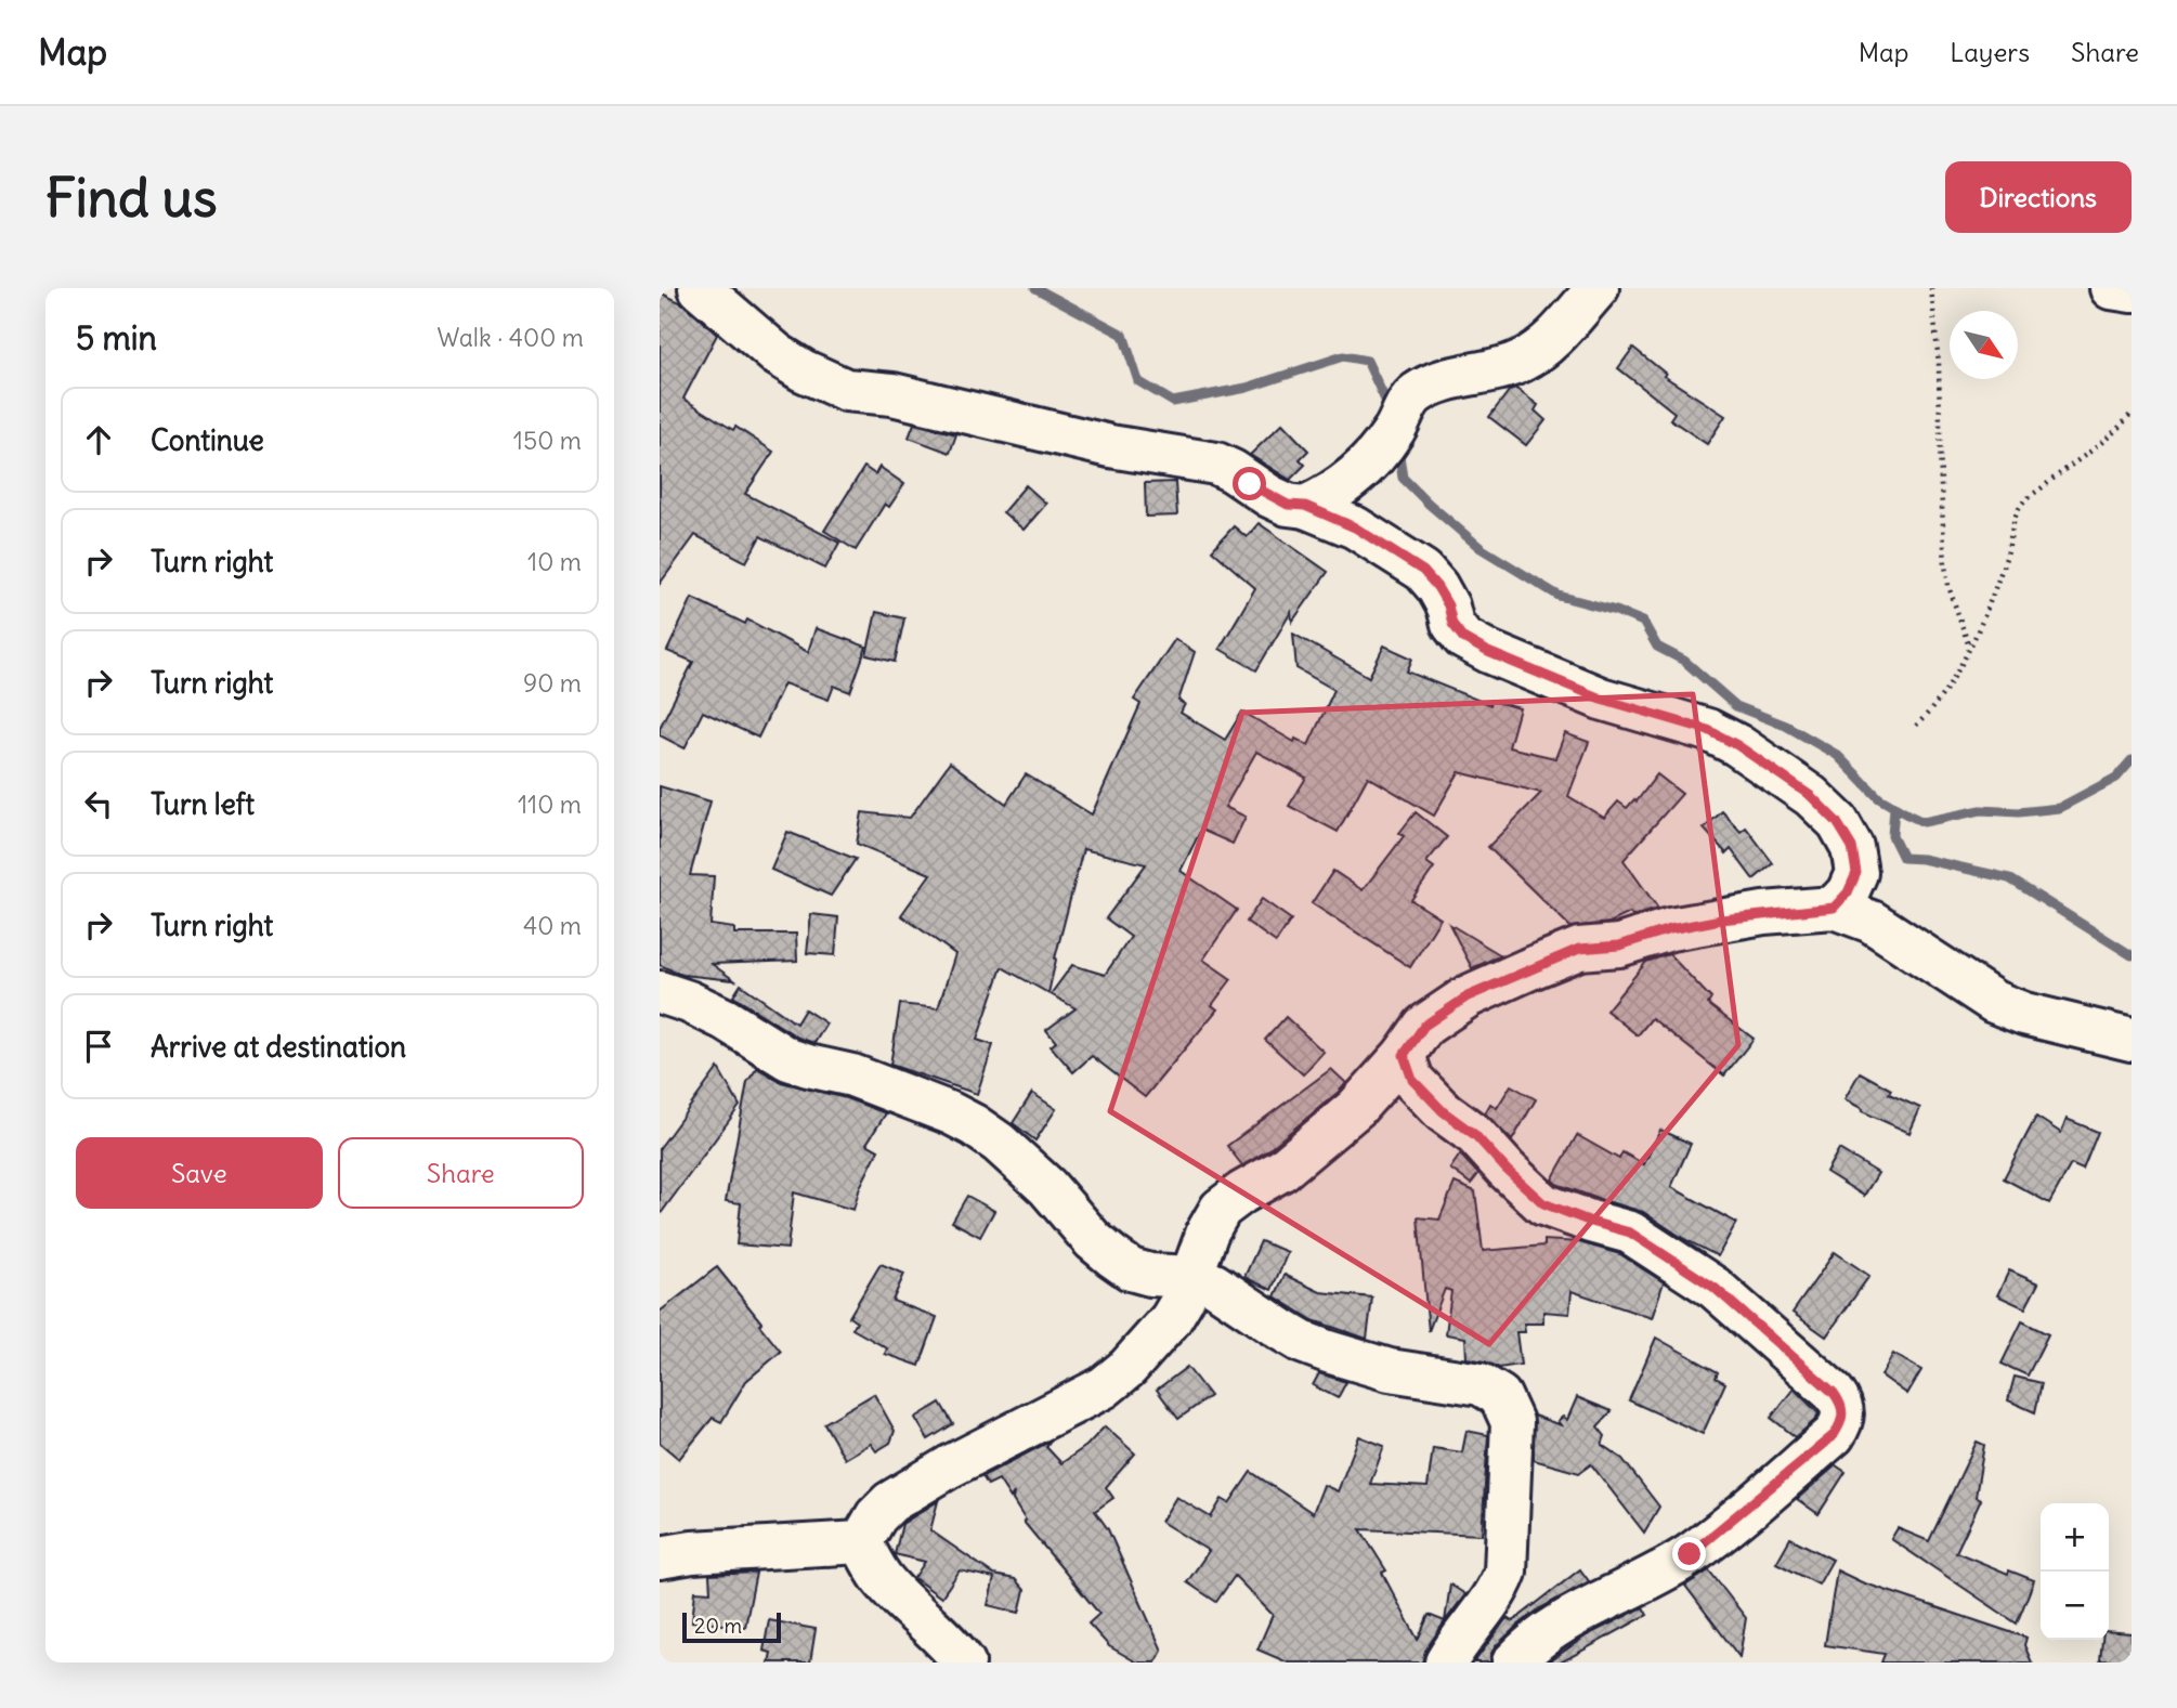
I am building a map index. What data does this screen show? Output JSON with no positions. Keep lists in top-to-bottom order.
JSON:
{
  "scale_bar": "20 m",
  "north": "bottom right",
  "page": {
    "header": "Map",
    "nav": ["Map", "Layers", "Share"],
    "buttons": [
      "Directions",
      ["Save", "Share"]
    ],
    "title": "Find us",
    "heading": ["5 min", "Walk · 400 m"],
    "list": [
      ["Continue", "150 m"],
      ["Turn right", "10 m"],
      ["Turn right", "90 m"],
      ["Turn left", "110 m"],
      ["Turn right", "40 m"],
      "Arrive at destination"
    ],
    "map_buttons": ["+", "−"],
    "scale": "20 m"
  }
}
